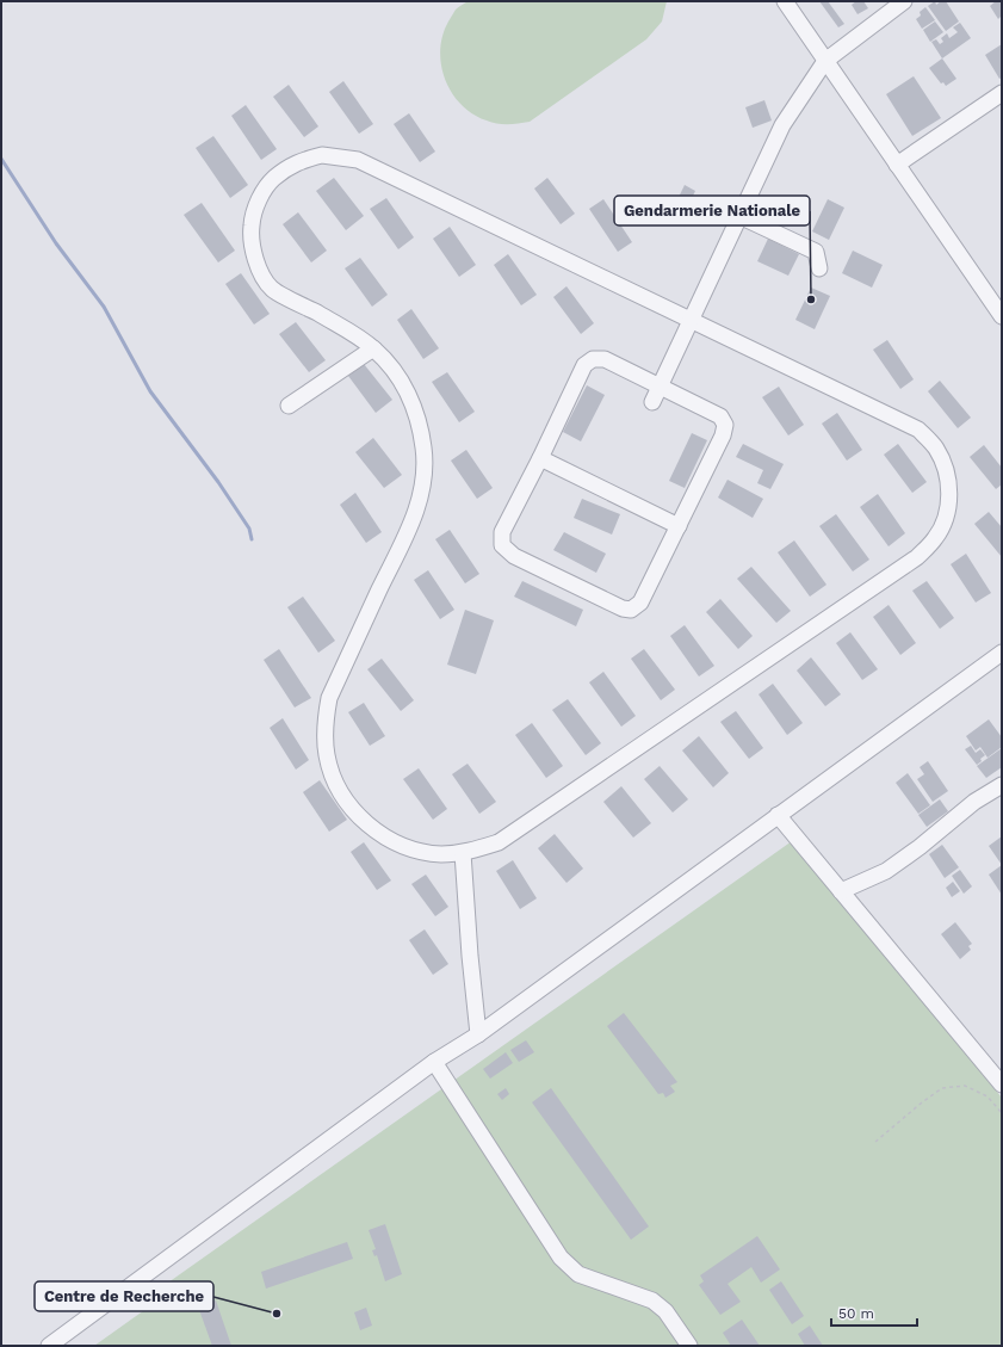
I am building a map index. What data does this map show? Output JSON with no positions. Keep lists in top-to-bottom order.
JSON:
{
  "places": ["Gendarmerie Nationale", "Centre de Recherche"],
  "scale_bar": "50 m"
}
